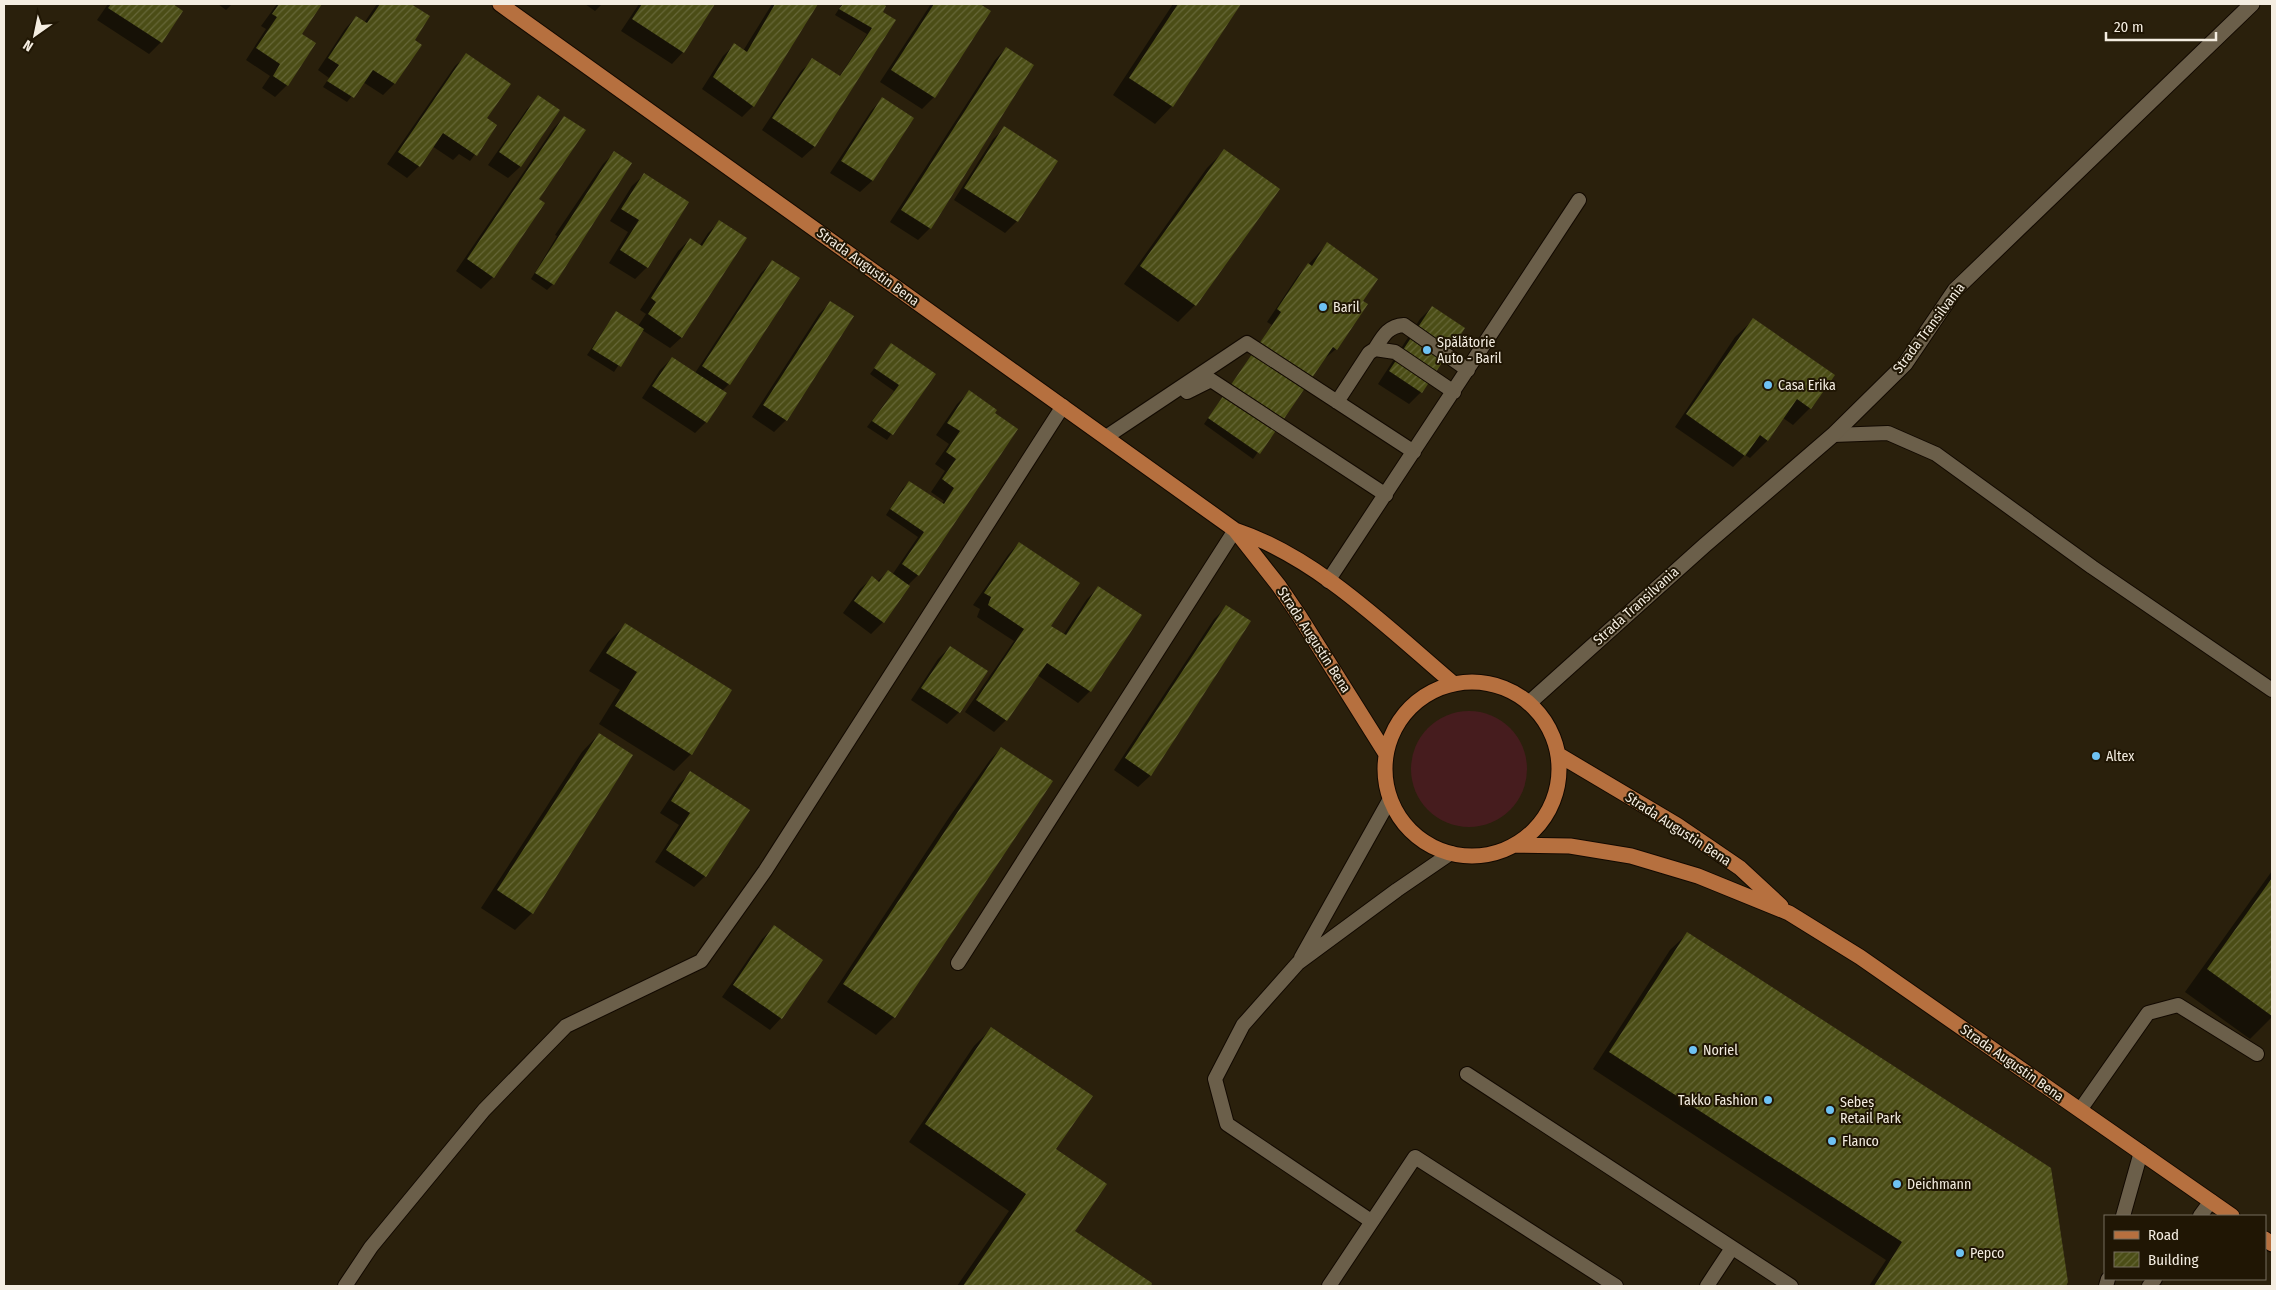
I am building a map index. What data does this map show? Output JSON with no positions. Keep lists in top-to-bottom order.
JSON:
{
  "streets": {
    "main road": ["Strada Augustin Bena"],
    "street": ["Strada Transilvania"]
  },
  "crossings": [
    ["Strada Augustin Bena", "Strada Transilvania"]
  ],
  "places": [
    "Baril",
    "Spălătorie Auto - Baril",
    "Casa Erika",
    "Altex",
    "Noriel",
    "Takko Fashion",
    "Sebeș Retail Park",
    "Flanco",
    "Deichmann",
    "Pepco"
  ],
  "legend": ["Road", "Building"],
  "scale_bar": "20 m",
  "north": "bottom left"
}
